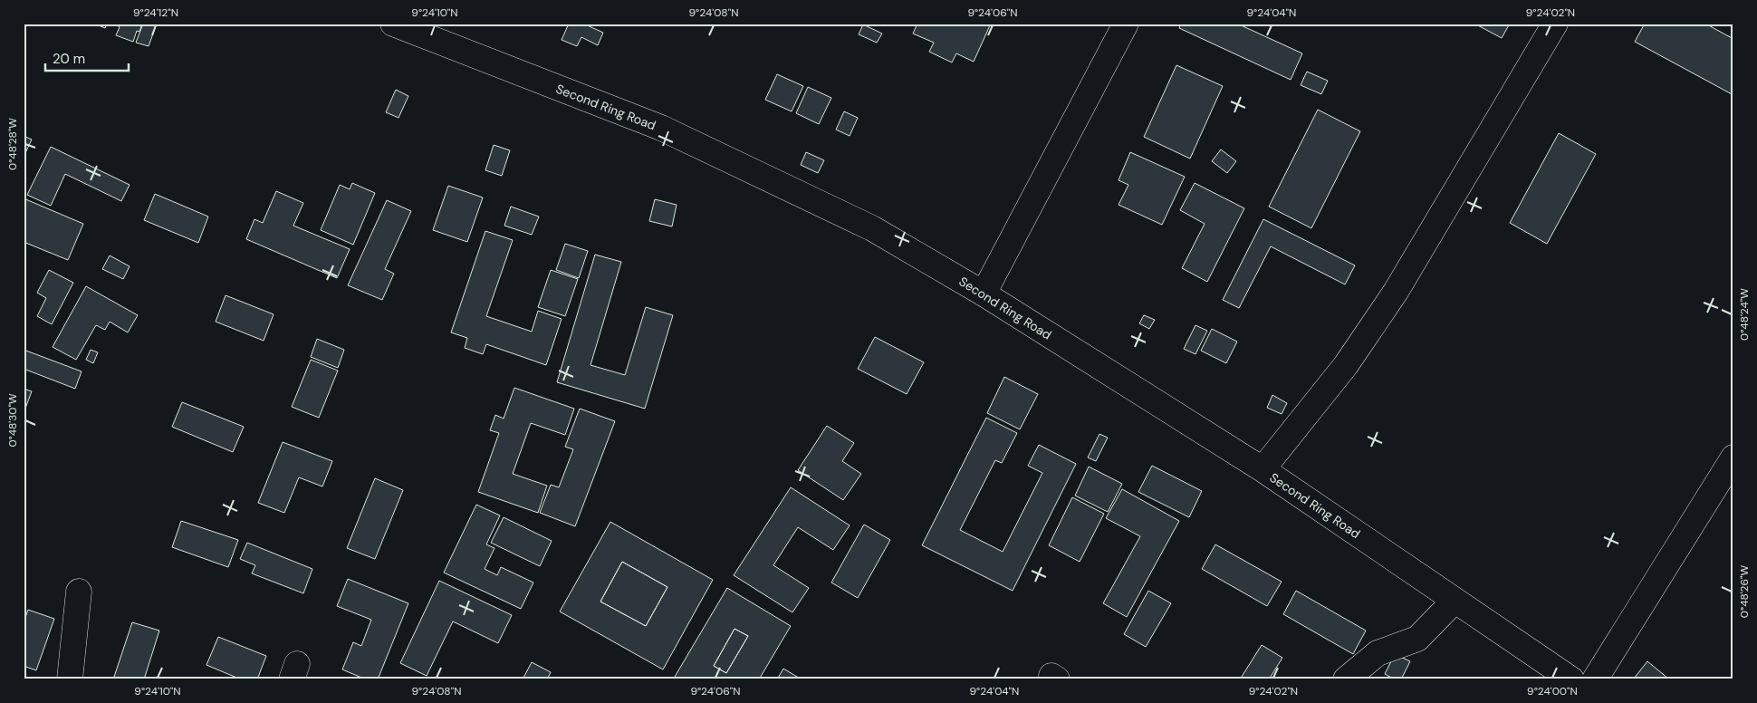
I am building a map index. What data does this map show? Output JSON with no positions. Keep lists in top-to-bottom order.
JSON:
{
  "streets": {
    "street": ["Second Ring Road"]
  },
  "scale_bar": "20 m",
  "coordinates": [
    "9°24'12\"N",
    "9°24'10\"N",
    "9°24'08\"N",
    "9°24'06\"N",
    "9°24'04\"N",
    "9°24'02\"N",
    "0°48'28\"W",
    "0°48'24\"W",
    "0°48'30\"W",
    "0°48'26\"W",
    "9°24'00\"N"
  ]
}
